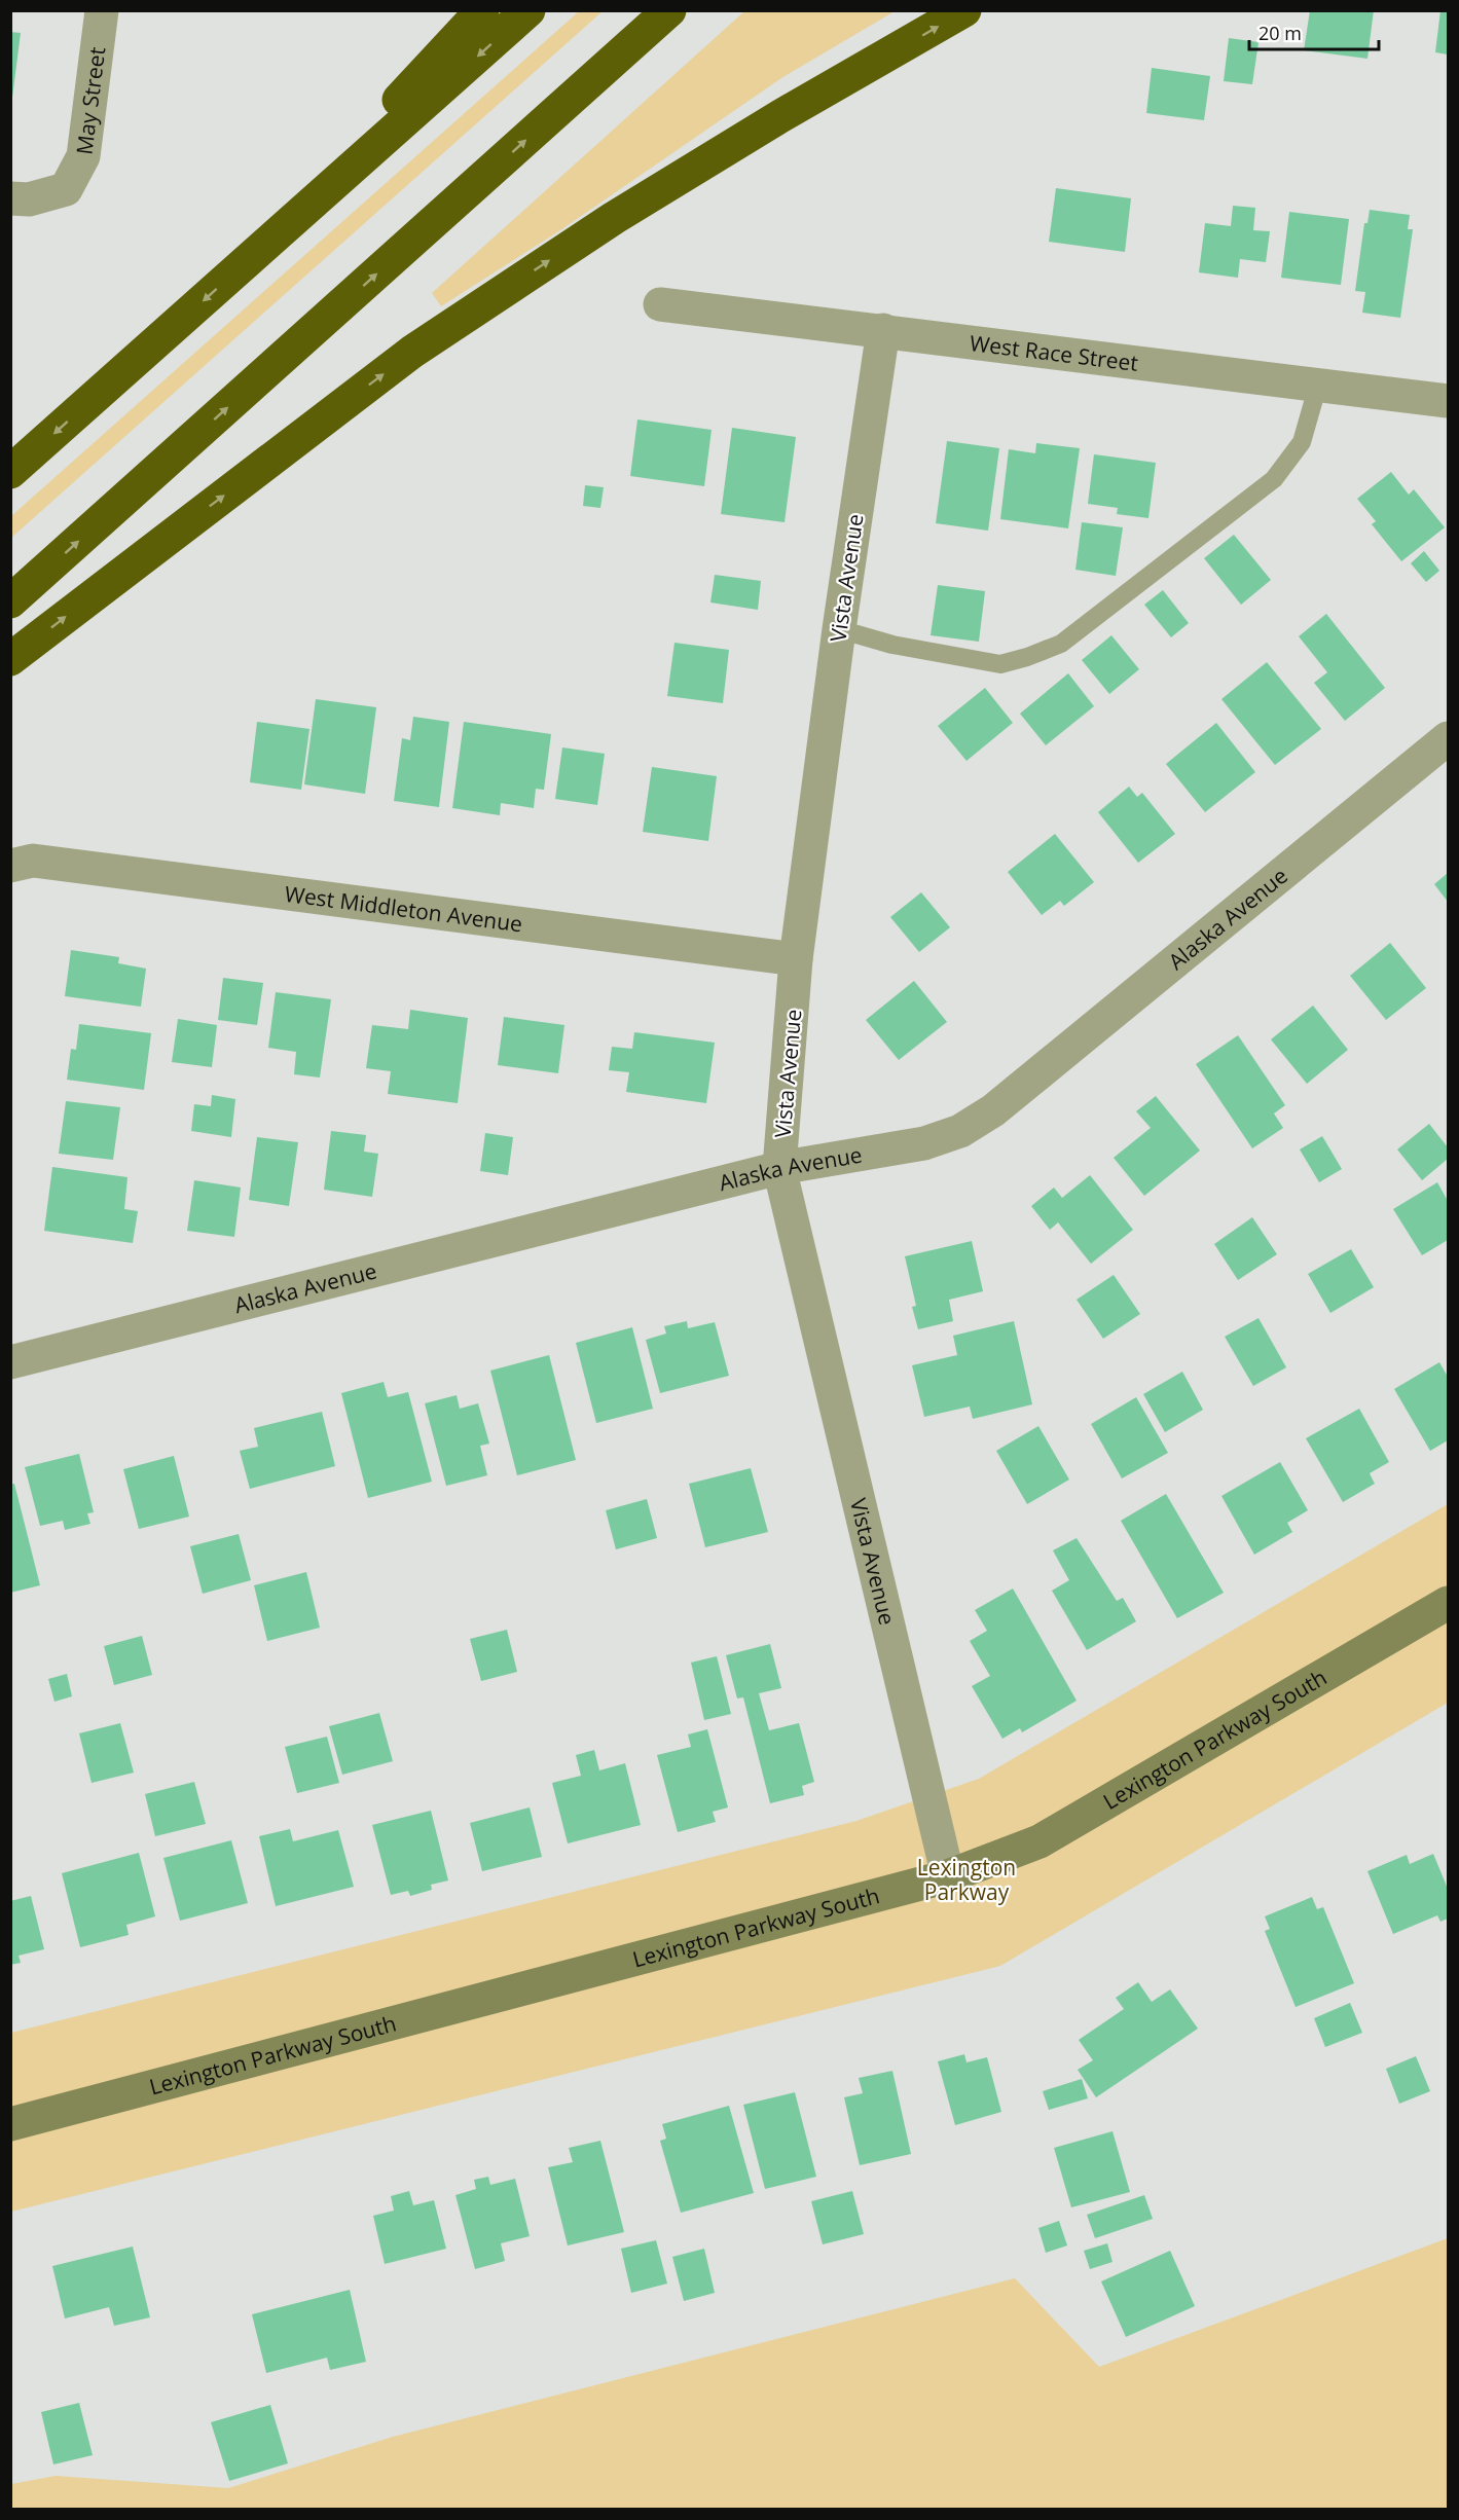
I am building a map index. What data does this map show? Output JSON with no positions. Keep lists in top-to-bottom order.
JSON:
{
  "streets": {
    "street": [
      "May Street",
      "West Race Street",
      "Vista Avenue",
      "West Middleton Avenue",
      "Alaska Avenue",
      "Lexington Parkway South"
    ]
  },
  "crossings": [
    ["West Race Street", "Vista Avenue"],
    ["Vista Avenue", "West Middleton Avenue"],
    ["Vista Avenue", "Alaska Avenue"],
    ["Vista Avenue", "Lexington Parkway South"]
  ],
  "parks": ["Lexington Parkway"],
  "scale_bar": "20 m"
}
